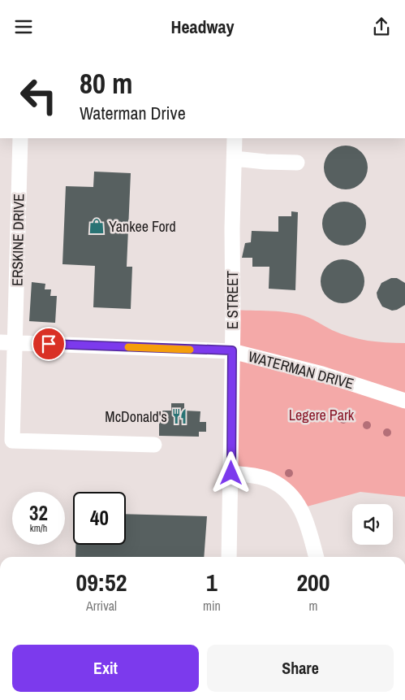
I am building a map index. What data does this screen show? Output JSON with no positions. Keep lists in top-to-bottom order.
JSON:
{
  "streets": {
    "street": ["ERSKINE DRIVE", "E STREET", "WATERMAN DRIVE"]
  },
  "crossings": [
    ["ERSKINE DRIVE", "WATERMAN DRIVE"],
    ["E STREET", "WATERMAN DRIVE"]
  ],
  "parks": ["Legere Park"],
  "places": {
    "shop": ["Yankee Ford"],
    "restaurant": ["McDonald's"]
  },
  "page": {
    "header": "Headway",
    "turn": ["80 m", "Waterman Drive"],
    "speed": "32 km/h",
    "limit": "40",
    "eta": [
      "09:52",
      "Arrival",
      "1",
      "min",
      "200",
      "m"
    ],
    "buttons": ["Exit", "Share"]
  }
}
